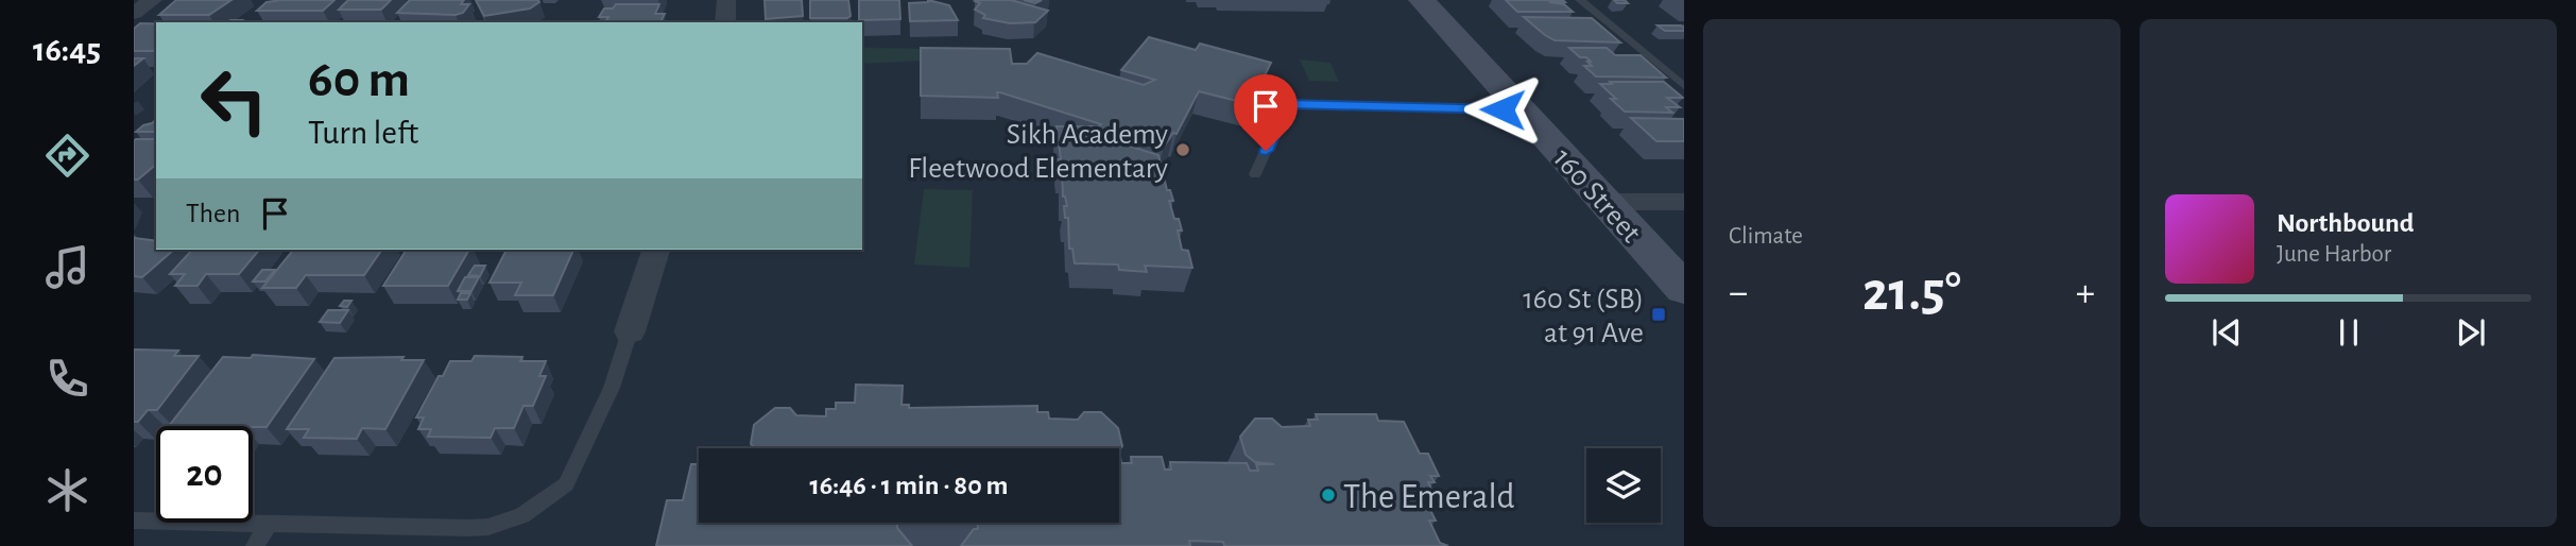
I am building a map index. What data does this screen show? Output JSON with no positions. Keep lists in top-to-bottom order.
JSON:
{
  "streets": {
    "main road": ["160 Street"]
  },
  "places": {
    "other": ["Sikh Academy Fleetwood Elementary", "The Emerald"],
    "transit": ["160 St (SB) at 91 Ave"]
  },
  "page": {
    "tabs": "16:45",
    "tile": "Climate",
    "turn": ["60 m", "Turn left"],
    "then": "Then",
    "song": ["Northbound", "June Harbor"],
    "heat": ["−", "21.5°", "+"],
    "limit": "20",
    "trip": "16:46 · 1 min · 80 m"
  }
}
